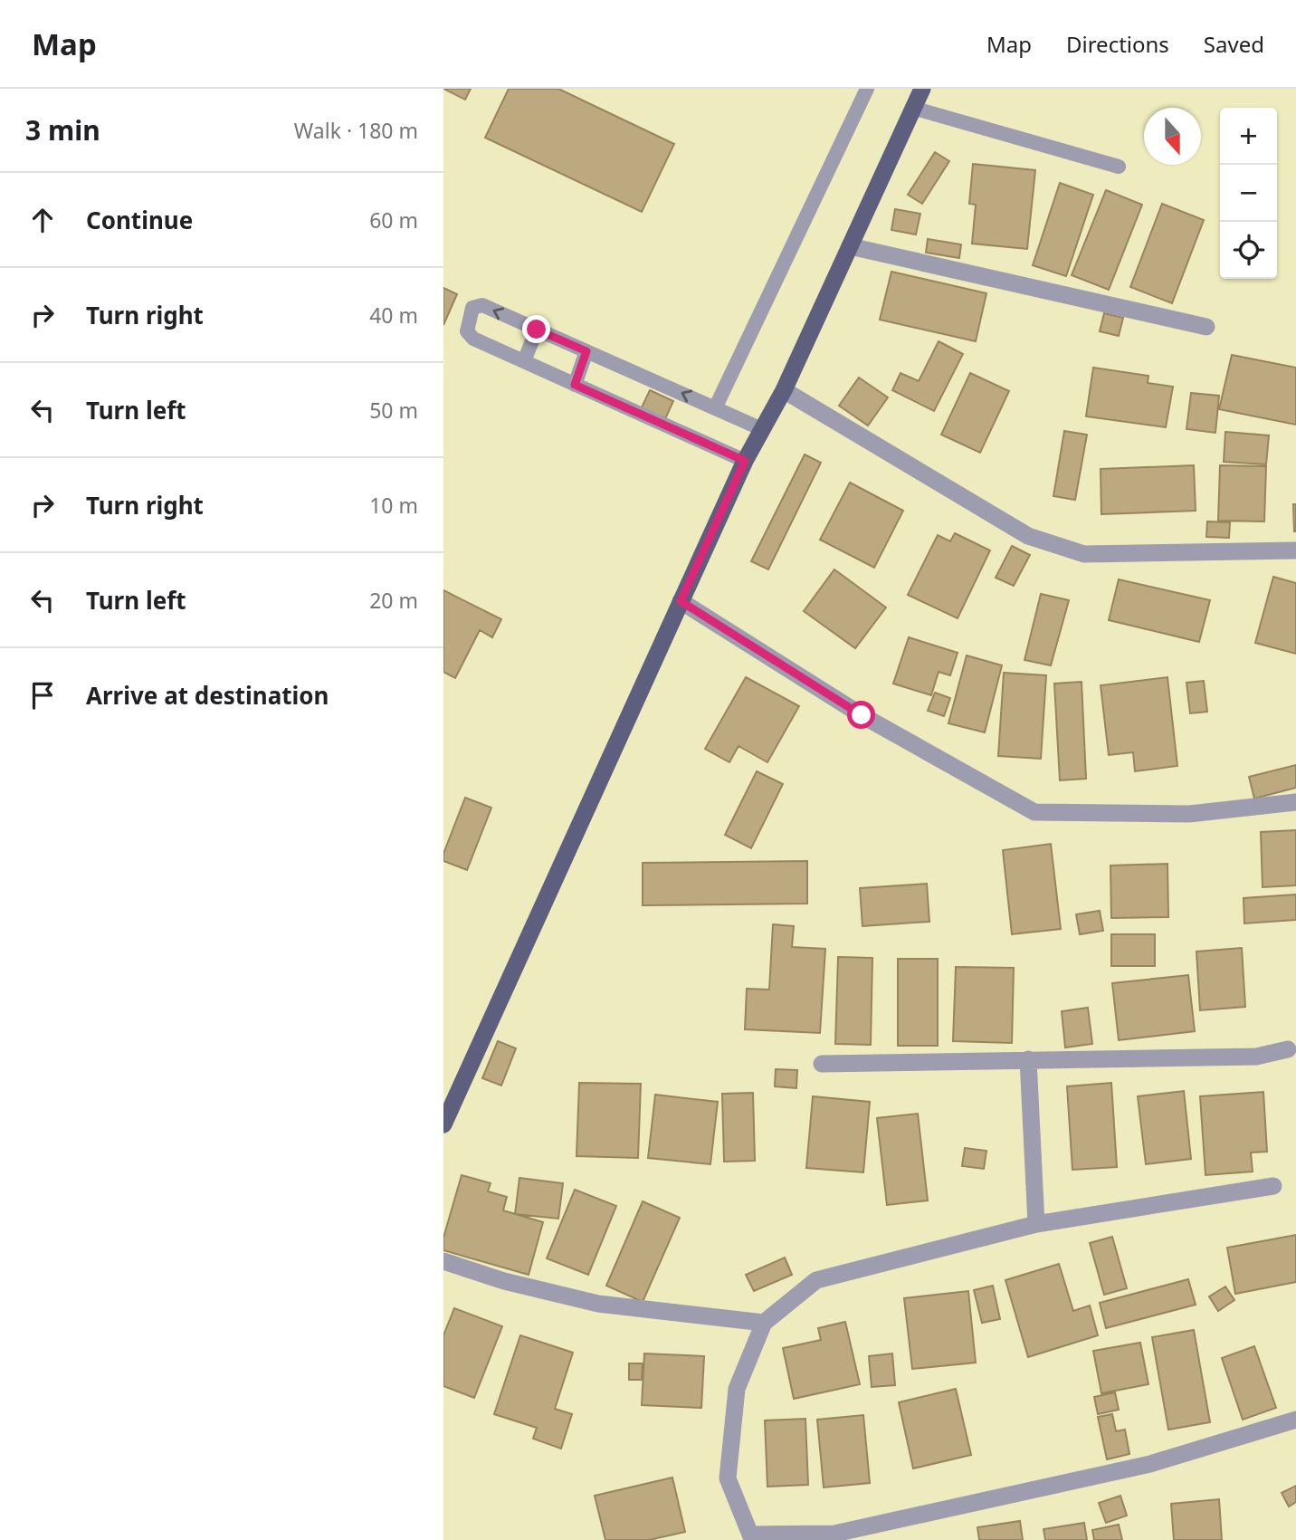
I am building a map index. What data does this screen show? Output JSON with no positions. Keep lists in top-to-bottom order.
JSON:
{
  "north": "bottom",
  "page": {
    "header": "Map",
    "nav": ["Map", "Directions", "Saved"],
    "heading": ["3 min", "Walk · 180 m"],
    "map_buttons": ["+", "−"],
    "list": [
      ["Continue", "60 m"],
      ["Turn right", "40 m"],
      ["Turn left", "50 m"],
      ["Turn right", "10 m"],
      ["Turn left", "20 m"],
      "Arrive at destination"
    ]
  }
}
